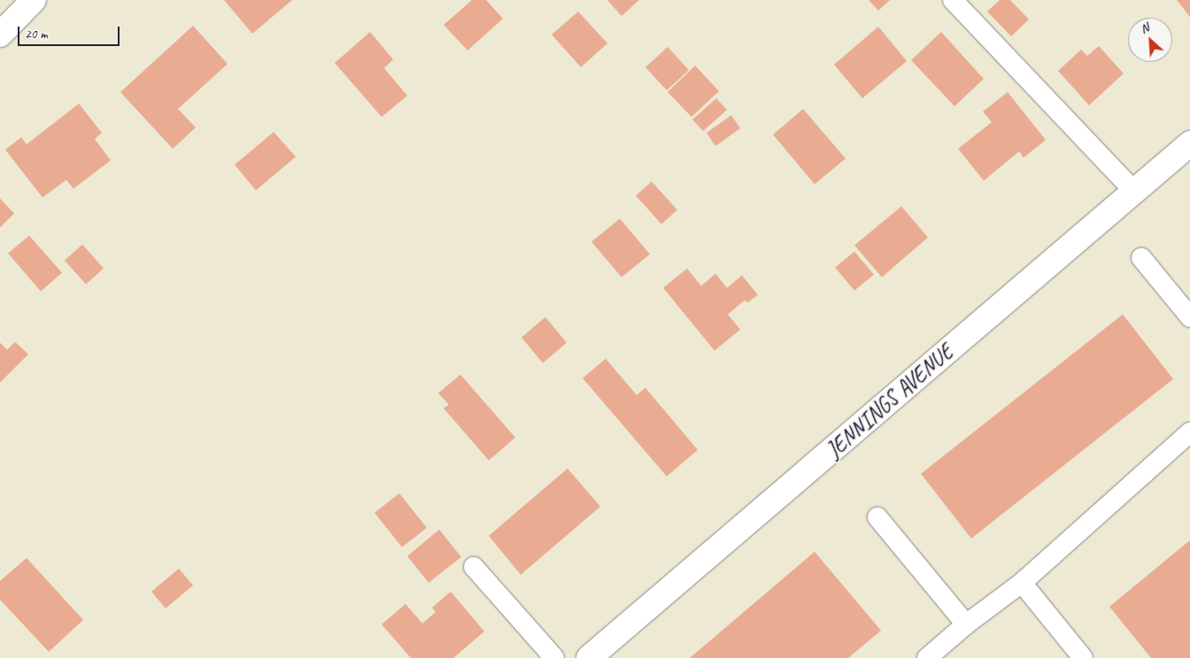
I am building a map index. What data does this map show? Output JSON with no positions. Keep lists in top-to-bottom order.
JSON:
{
  "streets": {
    "street": ["JENNINGS AVENUE"]
  },
  "scale_bar": "20 m",
  "north": "top left"
}
